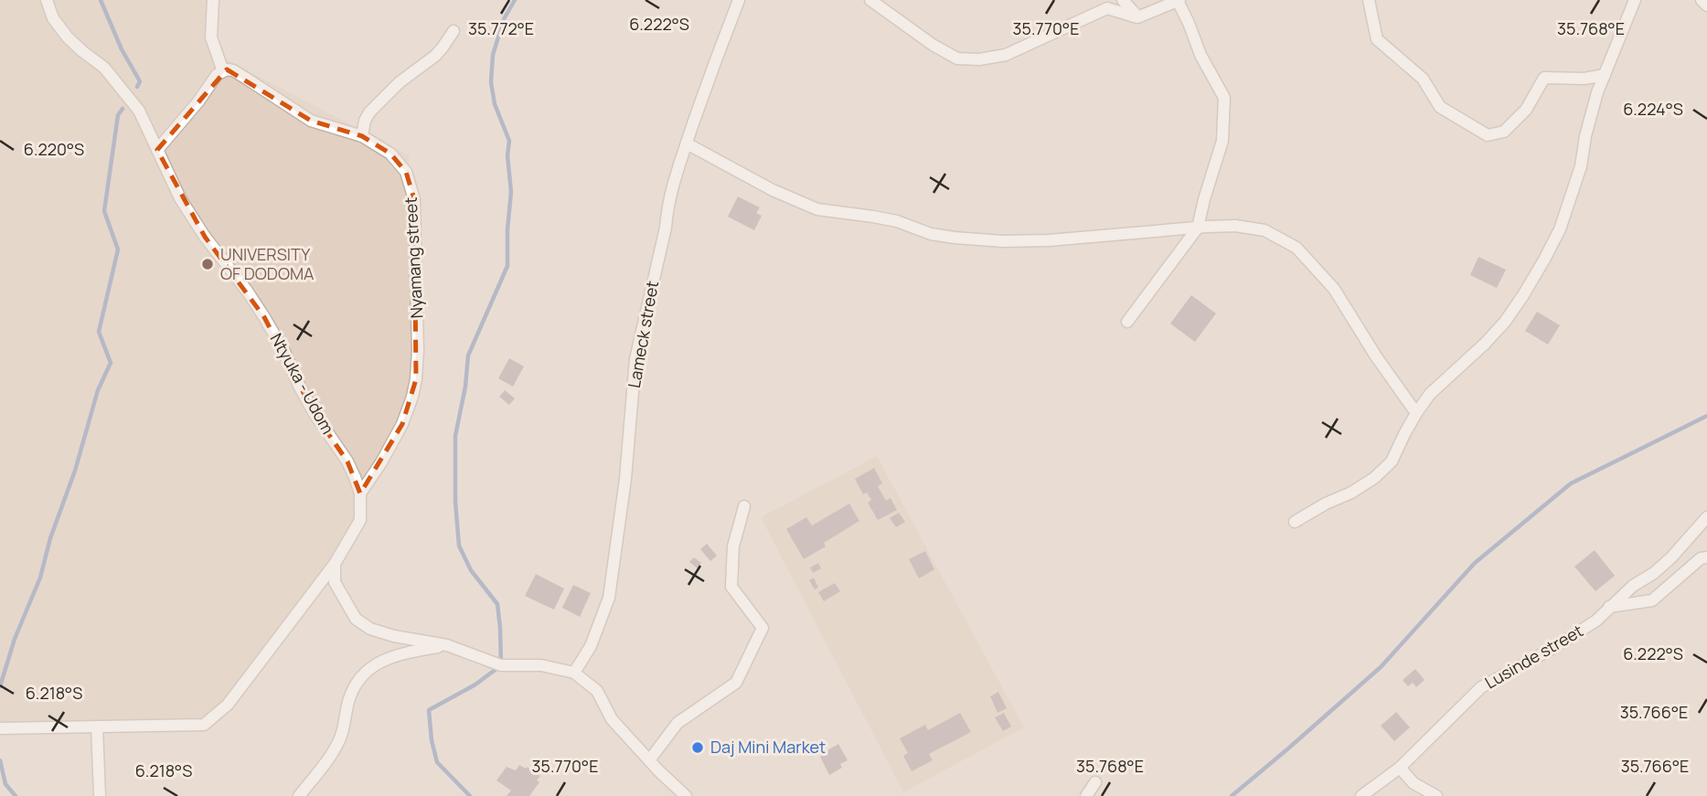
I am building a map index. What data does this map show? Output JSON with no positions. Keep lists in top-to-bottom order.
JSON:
{
  "streets": {
    "street": [
      "Nyamang street",
      "Lameck street",
      "Ntyuka - Udom",
      "Lusinde street"
    ]
  },
  "crossings": [
    ["Nyamang street", "Ntyuka - Udom"]
  ],
  "places": ["UNIVERSITY OF DODOMA", "Daj Mini Market"],
  "coordinates": [
    "6.222°S",
    "35.772°E",
    "35.770°E",
    "35.768°E",
    "6.224°S",
    "6.220°S",
    "6.218°S",
    "35.766°E"
  ]
}
